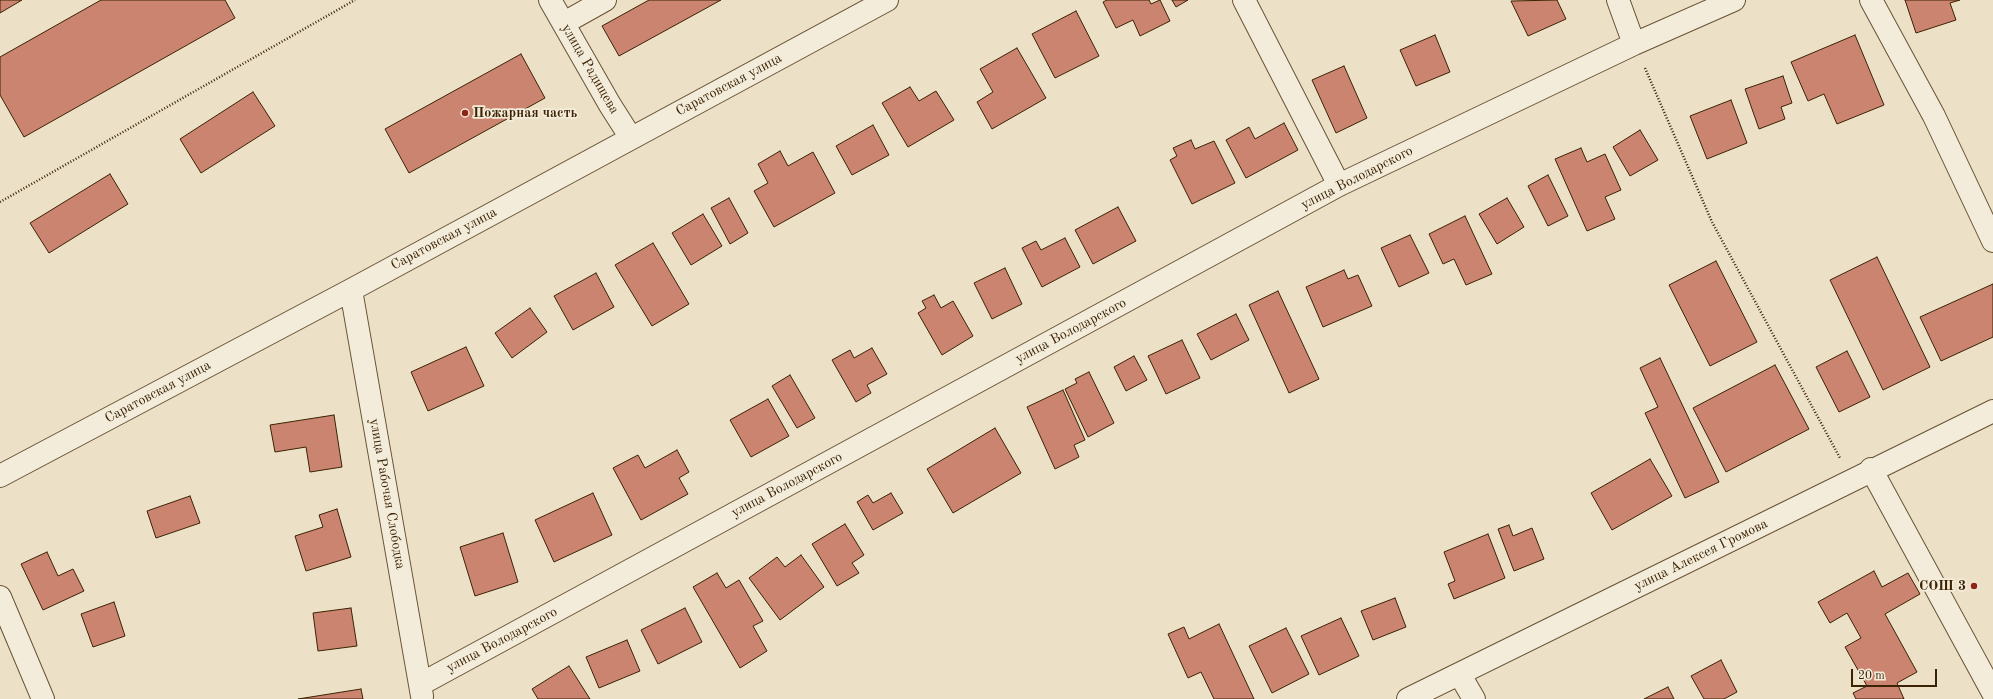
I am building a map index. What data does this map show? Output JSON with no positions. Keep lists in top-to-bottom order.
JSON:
{
  "streets": {
    "street": [
      "улица Радищева",
      "Саратовская улица",
      "улица Володарского",
      "улица Рабочая Слободка",
      "улица Алексея Громова"
    ]
  },
  "crossings": [
    ["улица Радищева", "Саратовская улица"],
    ["Саратовская улица", "улица Рабочая Слободка"],
    ["улица Володарского", "улица Рабочая Слободка"]
  ],
  "places": ["Пожарная часть", "СОШ 3"],
  "scale_bar": "20 m"
}
